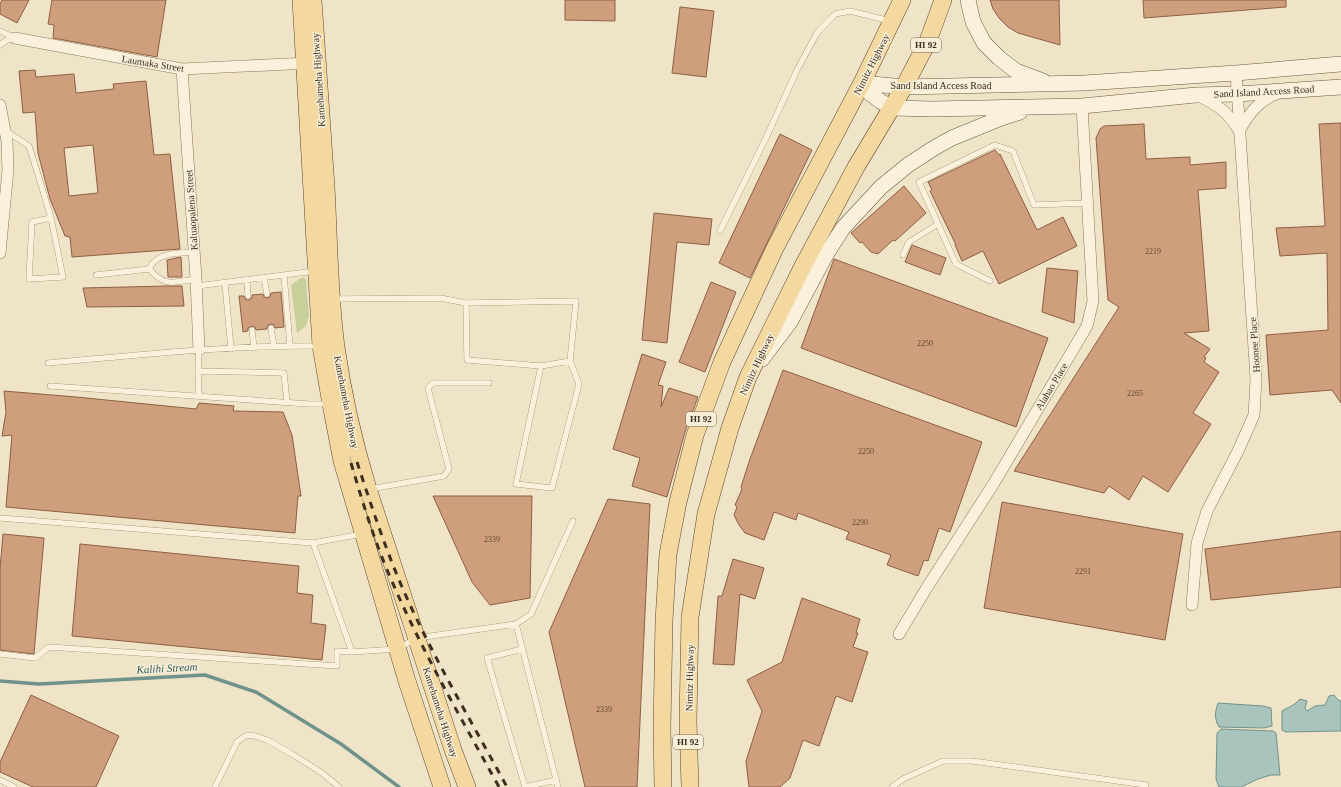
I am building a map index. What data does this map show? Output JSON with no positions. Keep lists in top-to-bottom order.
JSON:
{
  "streets": {
    "main road": [
      "HI 92",
      "Nimitz Highway",
      "Kamehameha Highway",
      "Sand Island Access Road"
    ],
    "street": [
      "Laumaka Street",
      "Kaluaopalena Street",
      "Hoonee Place",
      "Alahao Place"
    ]
  },
  "crossings": [
    ["Laumaka Street", "Kamehameha Highway"],
    ["Laumaka Street", "Kaluaopalena Street"],
    ["Nimitz Highway", "Sand Island Access Road"],
    ["Sand Island Access Road", "Hoonee Place"],
    ["Sand Island Access Road", "Alahao Place"]
  ],
  "water": ["Kalihi Stream"],
  "house_numbers": [
    "2219",
    "2250",
    "2265",
    "2250",
    "2290",
    "2339",
    "2291",
    "2339"
  ]
}
